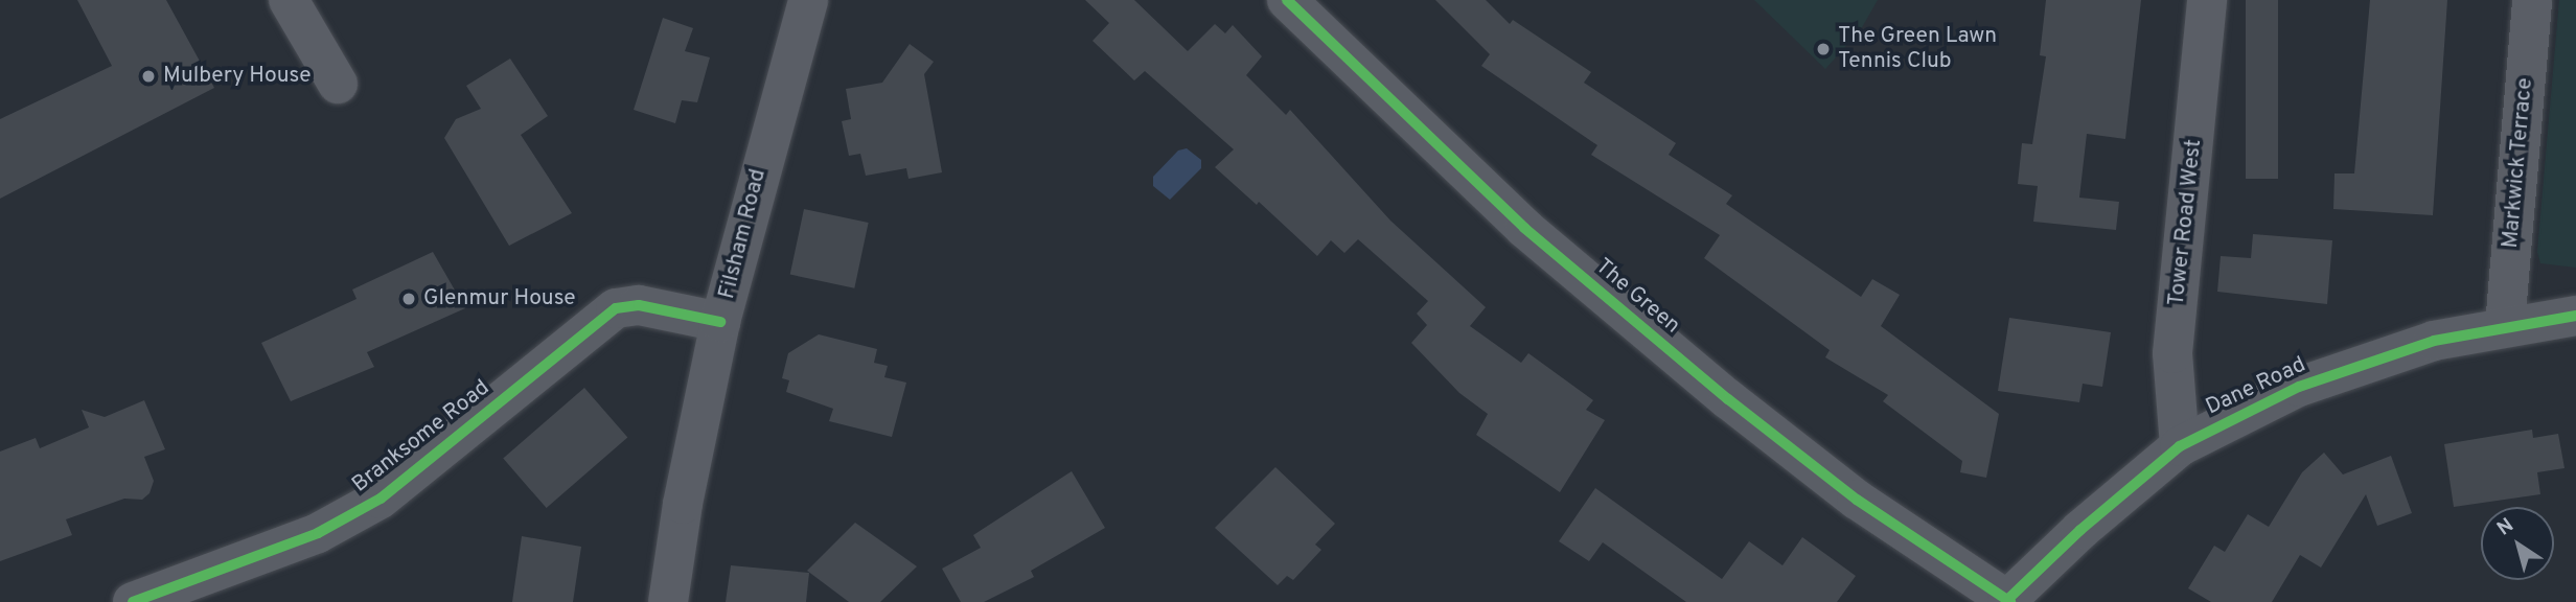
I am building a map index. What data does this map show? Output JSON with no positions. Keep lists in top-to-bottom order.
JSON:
{
  "streets": {
    "street": [
      "Markwick Terrace",
      "Tower Road West",
      "Filsham Road",
      "The Green",
      "Dane Road",
      "Branksome Road"
    ]
  },
  "crossings": [
    ["Markwick Terrace", "Dane Road"],
    ["Tower Road West", "Dane Road"],
    ["Filsham Road", "Branksome Road"],
    ["The Green", "Dane Road"]
  ],
  "places": ["The Green Lawn Tennis Club", "Mulbery House", "Glenmur House"],
  "north": "top left"
}
